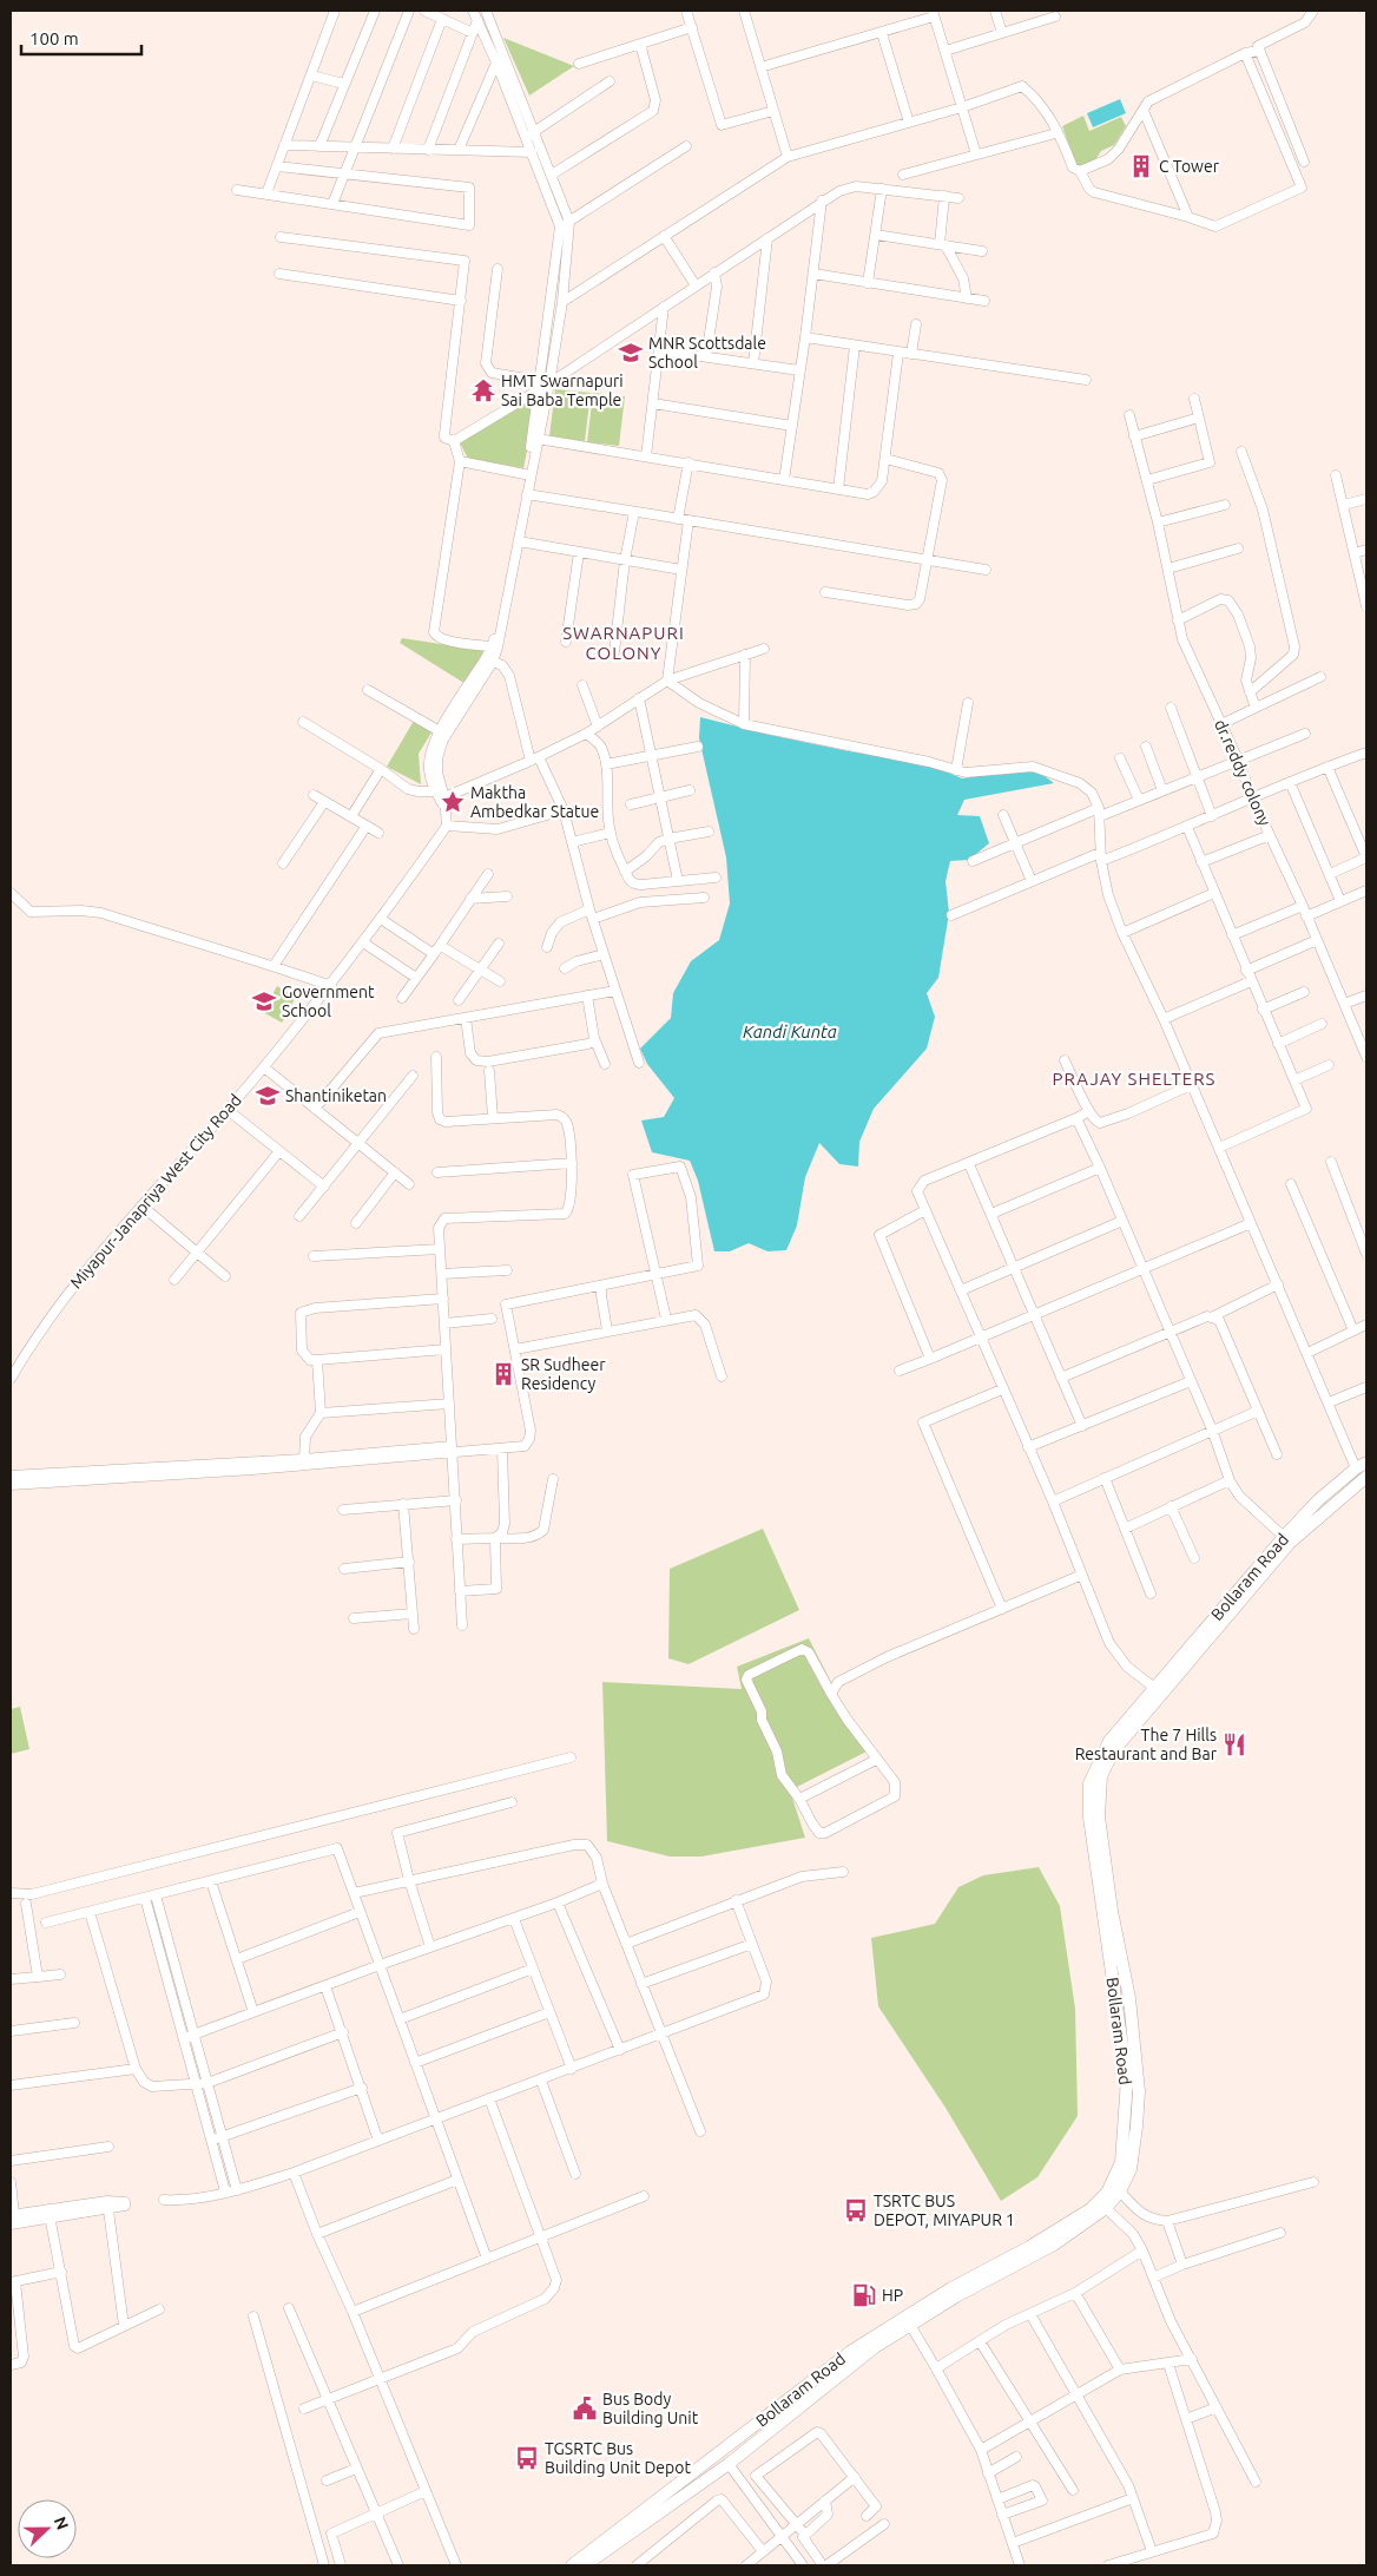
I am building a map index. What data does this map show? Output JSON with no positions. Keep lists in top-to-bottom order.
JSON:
{
  "streets": {
    "main road": ["Bollaram Road"],
    "street": ["dr.reddy colony", "Miyapur-Janapriya West City Road"]
  },
  "districts": ["SWARNAPURI COLONY", "PRAJAY SHELTERS"],
  "water": ["Kandi Kunta"],
  "places": {
    "building": ["C Tower", "SR Sudheer Residency"],
    "school or university": ["MNR Scottsdale School", "Government School", "Shantiniketan"],
    "temple": ["HMT Swarnapuri Sai Baba Temple"],
    "place": ["Maktha Ambedkar Statue"],
    "restaurant": ["The 7 Hills Restaurant and Bar"],
    "bus stop": ["TSRTC BUS DEPOT, MIYAPUR 1", "TGSRTC Bus Building Unit Depot"],
    "fuel station": ["HP"],
    "public building": ["Bus Body Building Unit"]
  },
  "scale_bar": "100 m",
  "north": "right"
}
